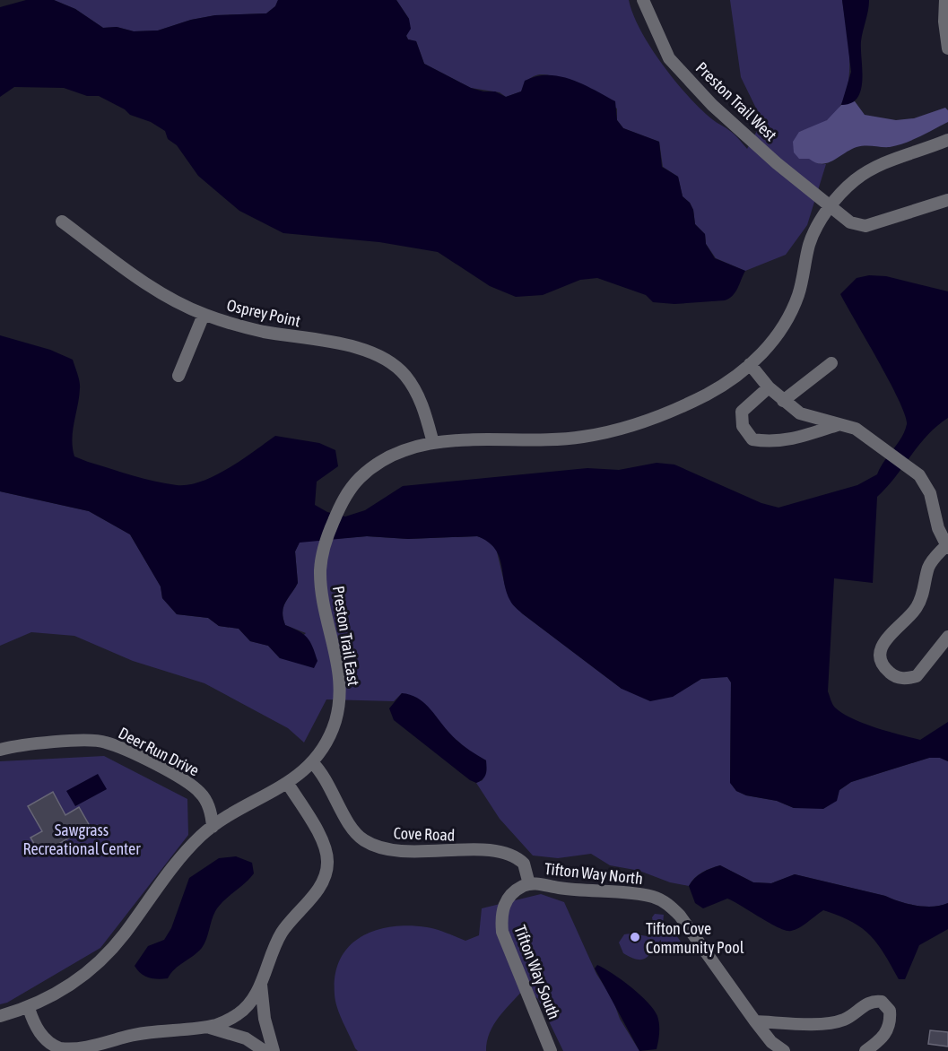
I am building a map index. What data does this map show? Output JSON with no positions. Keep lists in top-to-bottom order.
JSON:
{
  "streets": {
    "street": [
      "Preston Trail West",
      "Osprey Point",
      "Preston Trail East",
      "Deer Run Drive",
      "Cove Road",
      "Tifton Way North",
      "Tifton Way South"
    ]
  },
  "crossings": [
    ["Preston Trail West", "Preston Trail East"],
    ["Osprey Point", "Preston Trail East"],
    ["Preston Trail East", "Deer Run Drive"],
    ["Preston Trail East", "Cove Road"],
    ["Cove Road", "Tifton Way North"],
    ["Cove Road", "Tifton Way South"],
    ["Tifton Way North", "Tifton Way South"]
  ],
  "parks": ["Sawgrass Recreational Center"],
  "places": ["Tifton Cove Community Pool"]
}
